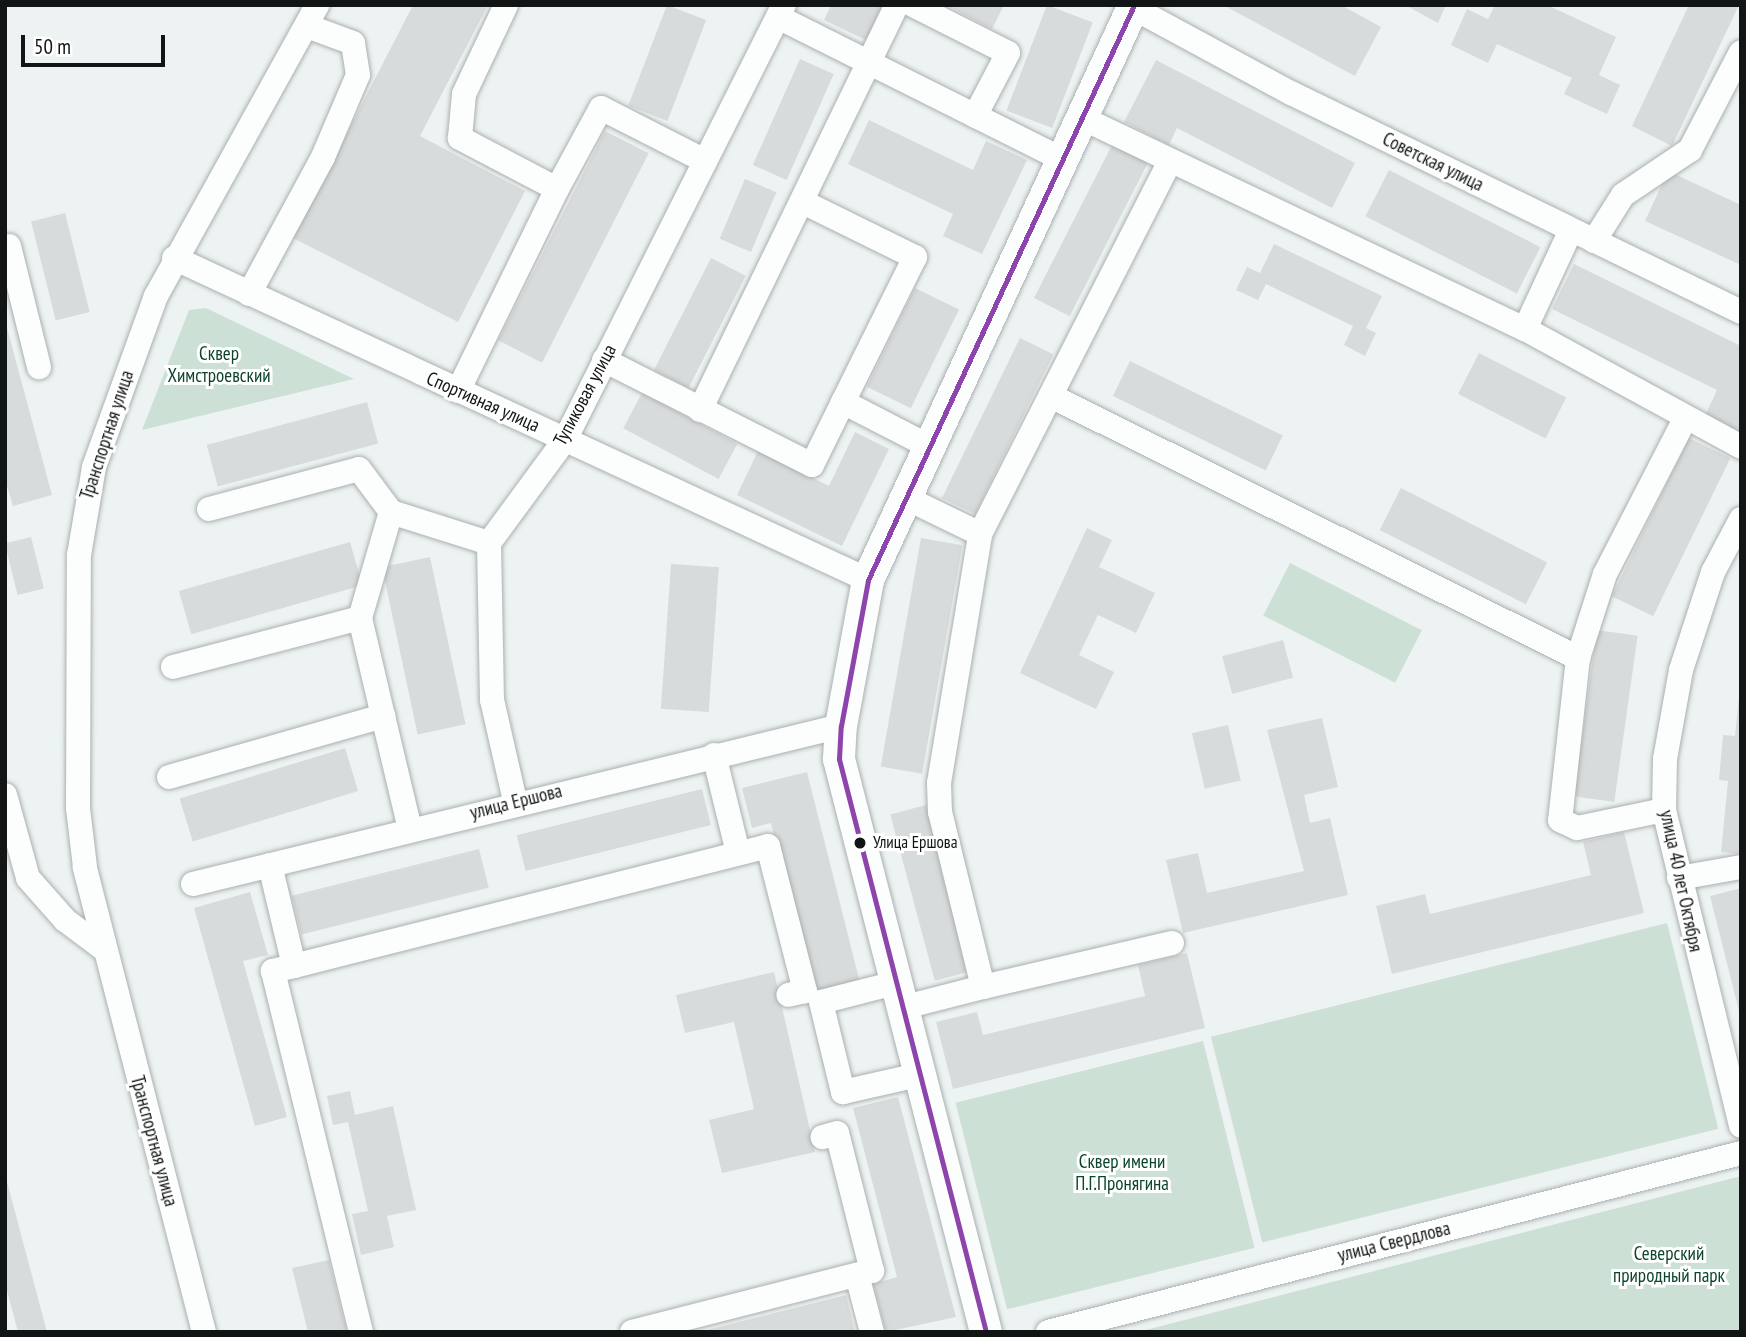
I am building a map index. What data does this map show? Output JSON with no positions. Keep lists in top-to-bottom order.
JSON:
{
  "streets": {
    "street": [
      "Советская улица",
      "Тупиковая улица",
      "Спортивная улица",
      "Транспортная улица",
      "улица Ершова",
      "улица 40 лет Октября",
      "улица Свердлова"
    ]
  },
  "crossings": [
    ["Тупиковая улица", "Спортивная улица"],
    ["Спортивная улица", "Транспортная улица"]
  ],
  "parks": ["Сквер Химстроевский", "Сквер имени П.Г.Пронягина", "Северский природный парк"],
  "places": ["Улица Ершова"],
  "scale_bar": "50 m"
}
